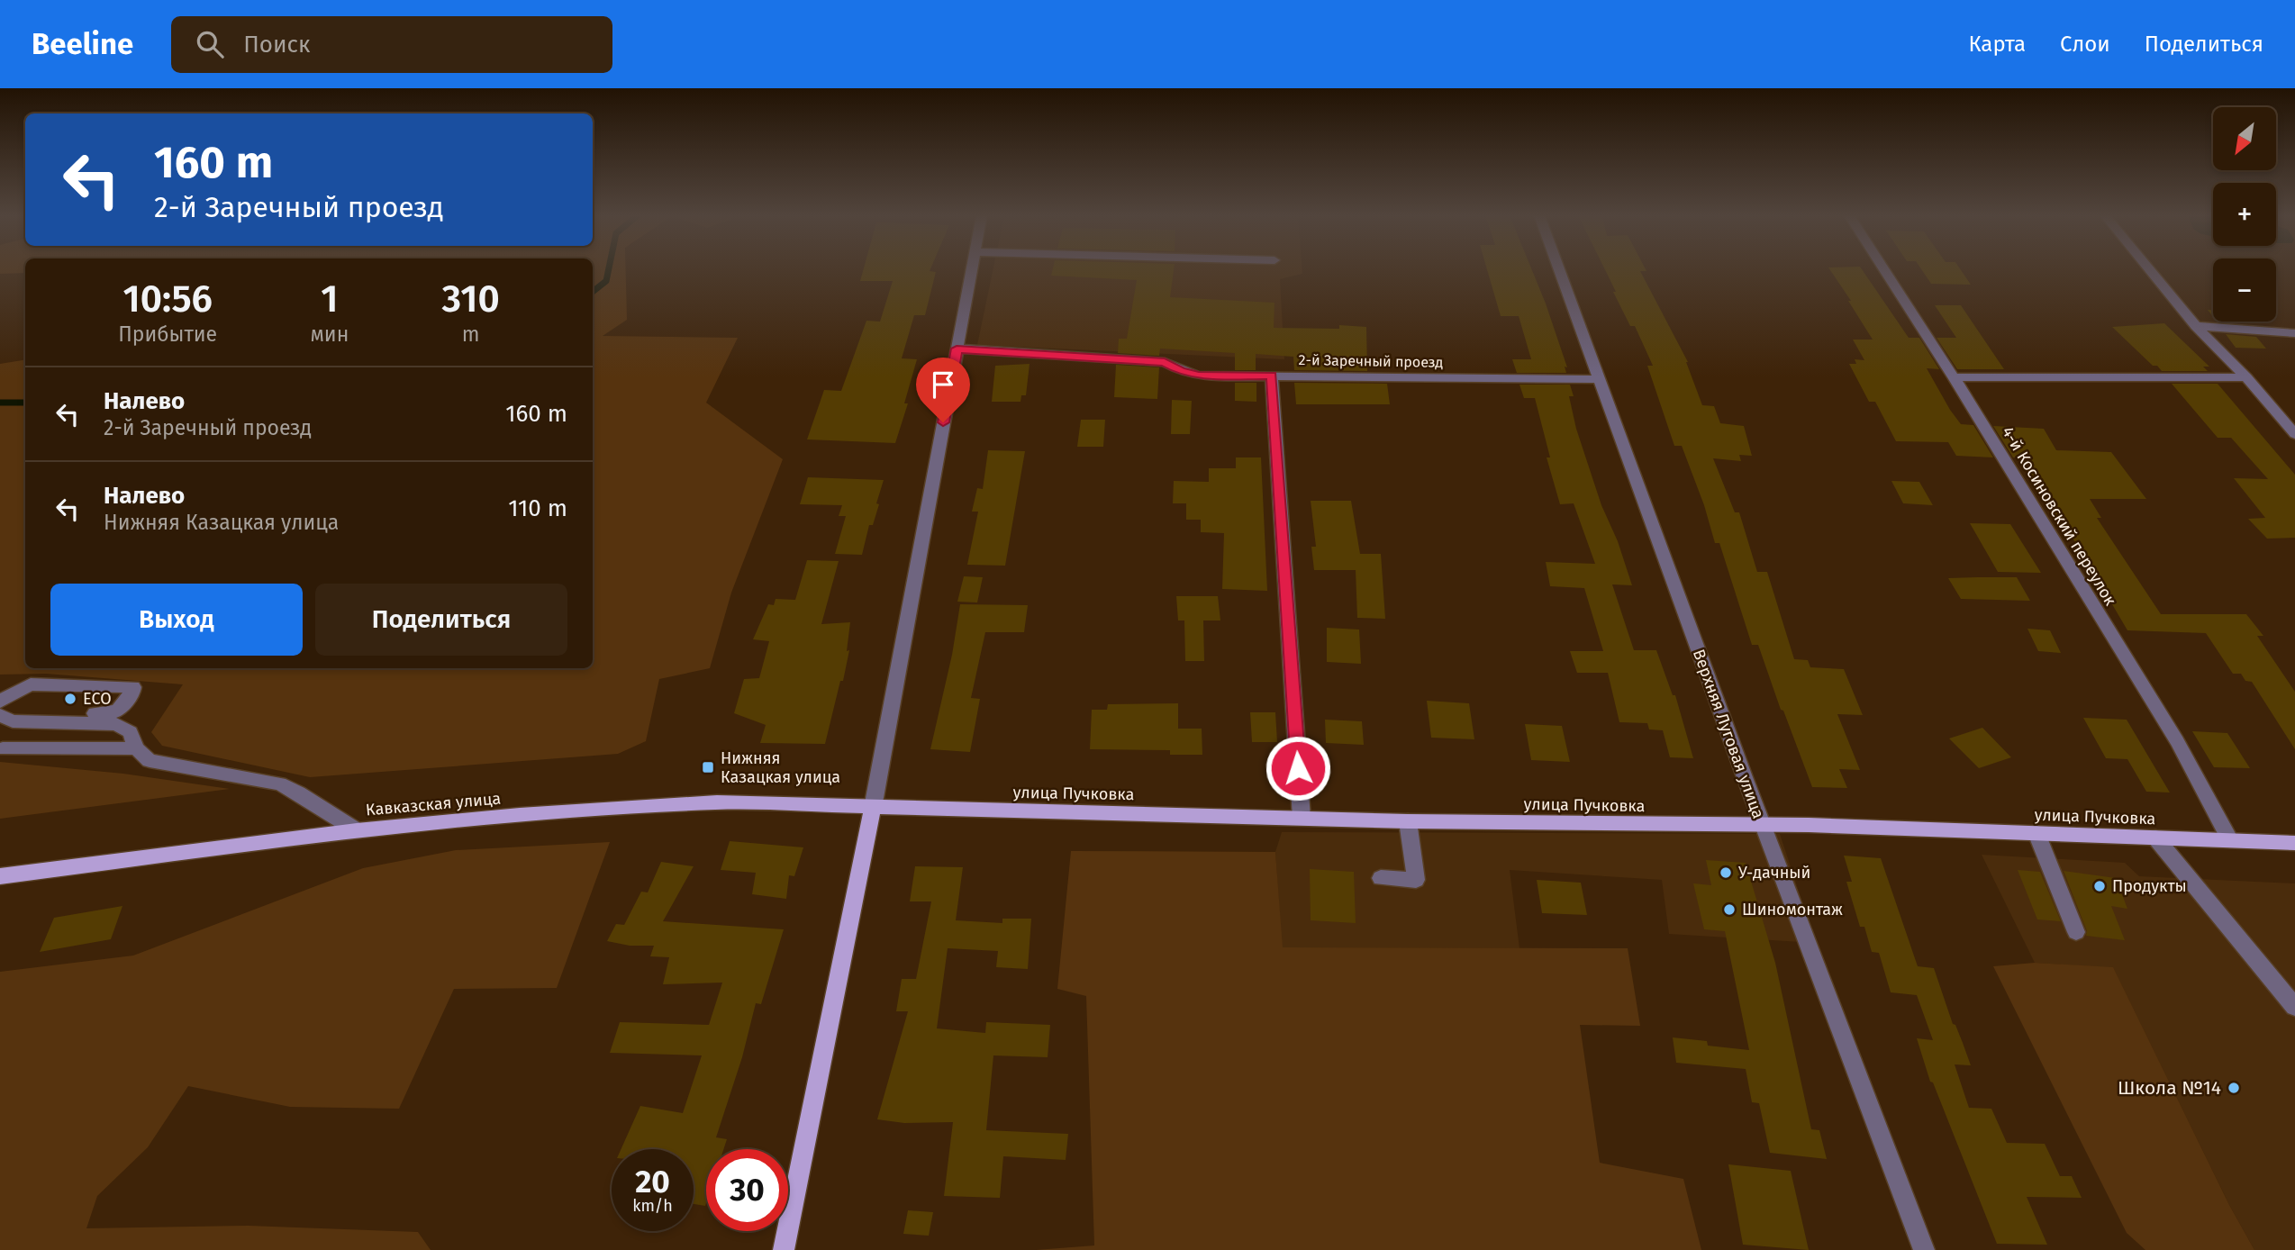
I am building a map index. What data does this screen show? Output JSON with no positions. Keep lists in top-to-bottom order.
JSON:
{
  "streets": {
    "main road": ["улица Пучковка", "Кавказская улица"],
    "street": ["2-й Заречный проезд", "4-й Косиновский переулок", "Верхняя Луговая улица"]
  },
  "crossings": [
    ["2-й Заречный проезд", "Верхняя Луговая улица"],
    ["4-й Косиновский переулок", "улица Пучковка"],
    ["Верхняя Луговая улица", "улица Пучковка"],
    ["улица Пучковка", "Кавказская улица"]
  ],
  "places": {
    "other": [
      "ECO",
      "У-дачный",
      "Продукты",
      "Шиномонтаж",
      "Школа №14"
    ],
    "transit": ["Нижняя Казацкая улица"]
  },
  "north": "bottom left",
  "page": {
    "header": "Beeline",
    "search": "Поиск",
    "nav": ["Карта", "Слои", "Поделиться"],
    "map_buttons": ["+", "−"],
    "turn": ["160 m", "2-й Заречный проезд"],
    "eta": [
      "10:56",
      "Прибытие",
      "1",
      "мин",
      "310",
      "m"
    ],
    "list": [
      {
        "name": "Налево",
        "note": "2-й Заречный проезд",
        "value": "160 m"
      },
      {
        "name": "Налево",
        "note": "Нижняя Казацкая улица",
        "value": "110 m"
      }
    ],
    "buttons": ["Выход", "Поделиться"],
    "speed": "20 km/h",
    "limit": "30"
  }
}
